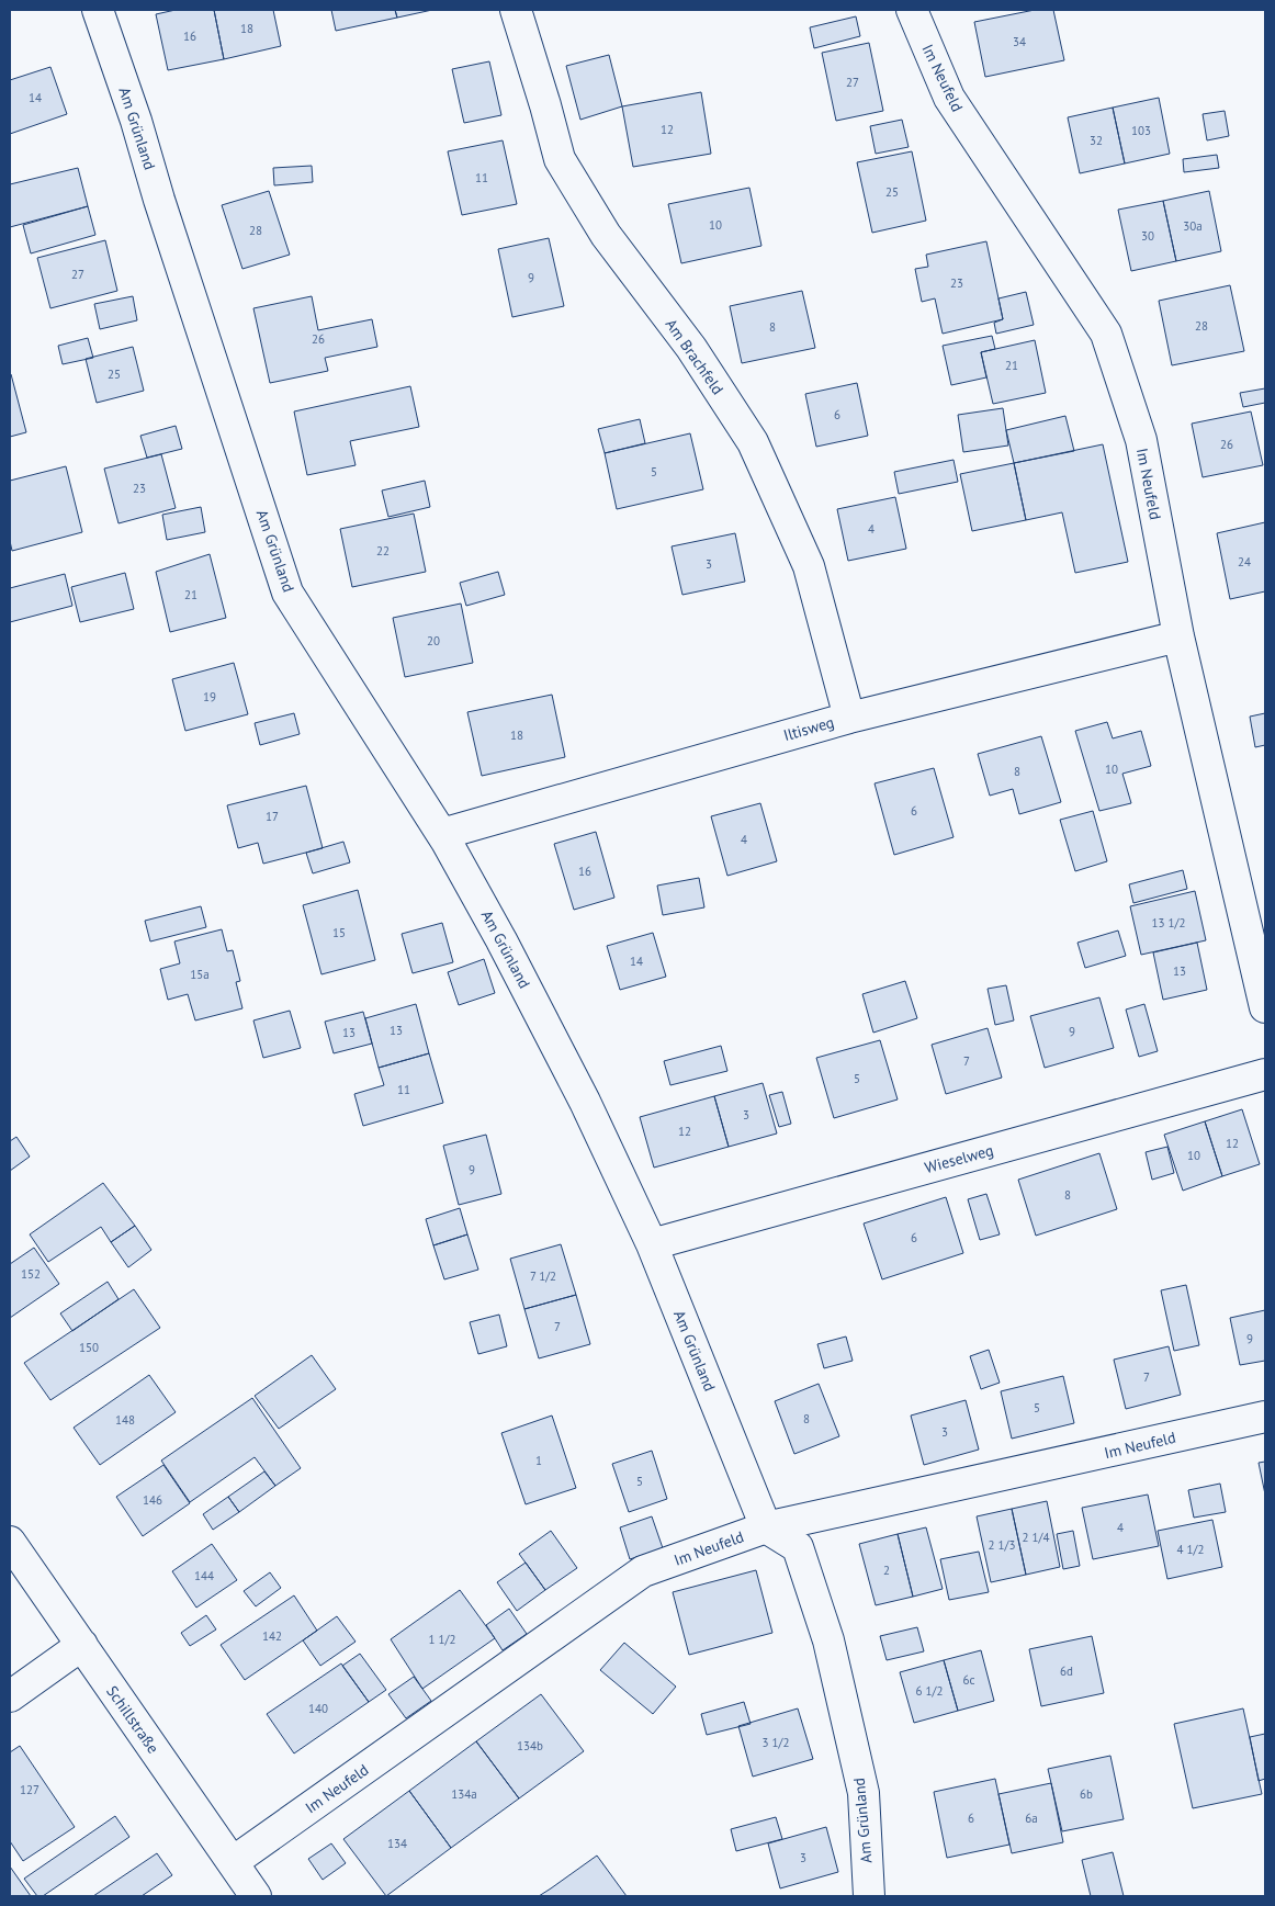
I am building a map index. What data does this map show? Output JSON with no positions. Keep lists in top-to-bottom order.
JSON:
{
  "streets": {
    "street": [
      "Im Neufeld",
      "Am Grünland",
      "Am Brachfeld",
      "Iltisweg",
      "Wieselweg",
      "Schillstraße"
    ]
  },
  "crossings": [
    ["Im Neufeld", "Am Grünland"],
    ["Im Neufeld", "Iltisweg"],
    ["Im Neufeld", "Schillstraße"],
    ["Am Grünland", "Iltisweg"],
    ["Am Grünland", "Wieselweg"],
    ["Am Brachfeld", "Iltisweg"]
  ],
  "house_numbers": [
    "18",
    "16",
    "34",
    "27",
    "14",
    "12",
    "103",
    "32",
    "11",
    "25",
    "10",
    "30a",
    "28",
    "30",
    "27",
    "9",
    "23",
    "28",
    "8",
    "26",
    "21",
    "25",
    "6",
    "26",
    "5",
    "23",
    "4",
    "22",
    "24",
    "3",
    "21",
    "20",
    "19",
    "18",
    "10",
    "8",
    "6",
    "17",
    "4",
    "16",
    "13 1/2",
    "15",
    "14",
    "13",
    "15a",
    "13",
    "9",
    "13",
    "7",
    "5",
    "11",
    "3",
    "12",
    "12",
    "10",
    "9",
    "8",
    "6",
    "152",
    "7 1/2",
    "7",
    "9",
    "150",
    "7",
    "5",
    "8",
    "148",
    "3",
    "1",
    "5",
    "146",
    "4",
    "2 1/4",
    "2 1/3",
    "4 1/2",
    "2",
    "144",
    "142",
    "1 1/2",
    "6d",
    "6c",
    "6 1/2",
    "140",
    "3 1/2",
    "134b",
    "127",
    "134a",
    "6b",
    "6",
    "6a",
    "134",
    "3"
  ]
}
